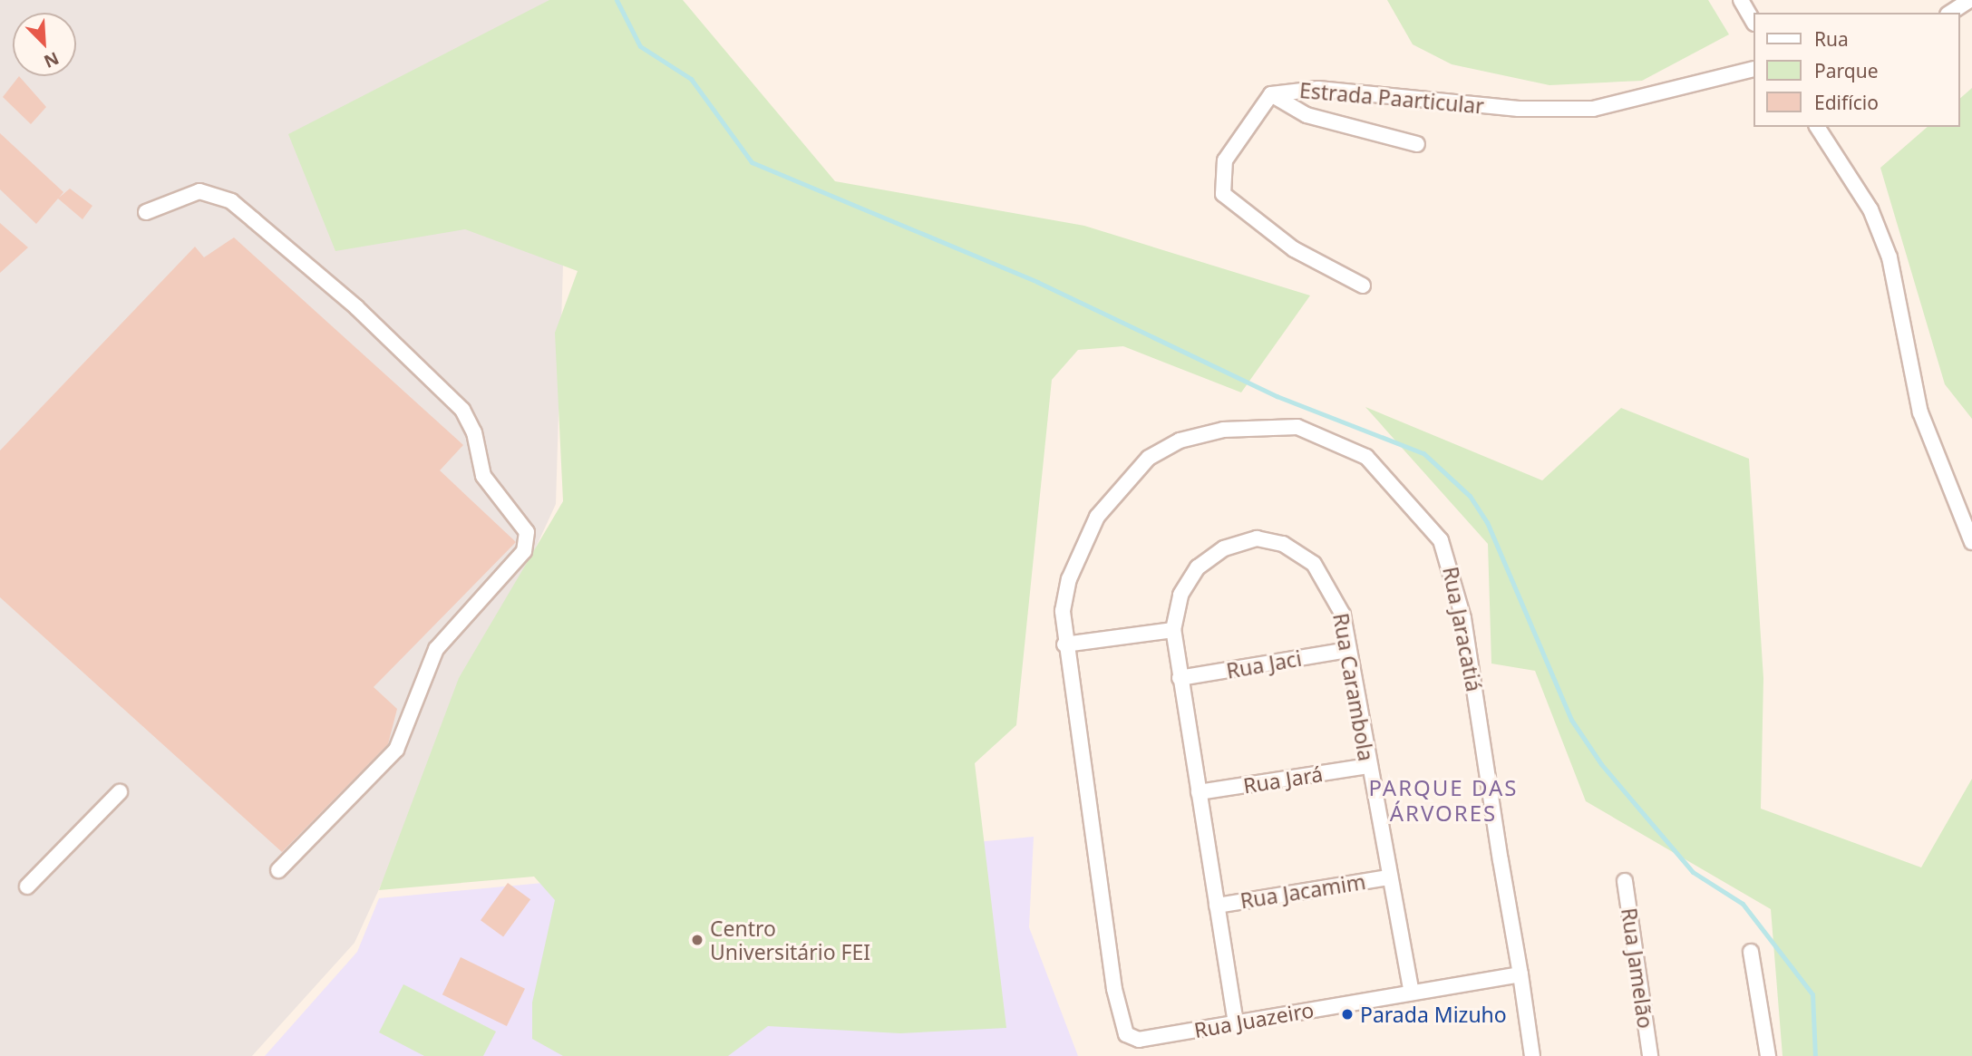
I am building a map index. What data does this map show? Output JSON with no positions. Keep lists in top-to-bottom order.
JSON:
{
  "streets": {
    "street": [
      "Estrada Paarticular",
      "Rua Jaracatiá",
      "Rua Jaci",
      "Rua Carambola",
      "Rua Jará",
      "Rua Jacamim",
      "Rua Jamelão",
      "Rua Juazeiro"
    ]
  },
  "crossings": [
    ["Rua Jaracatiá", "Rua Juazeiro"],
    ["Rua Jaci", "Rua Carambola"],
    ["Rua Carambola", "Rua Jará"],
    ["Rua Carambola", "Rua Jacamim"],
    ["Rua Carambola", "Rua Juazeiro"]
  ],
  "districts": ["PARQUE DAS ÁRVORES"],
  "places": ["Centro Universitário FEI", "Parada Mizuho"],
  "legend": ["Rua", "Parque", "Edifício"],
  "north": "bottom right"
}
